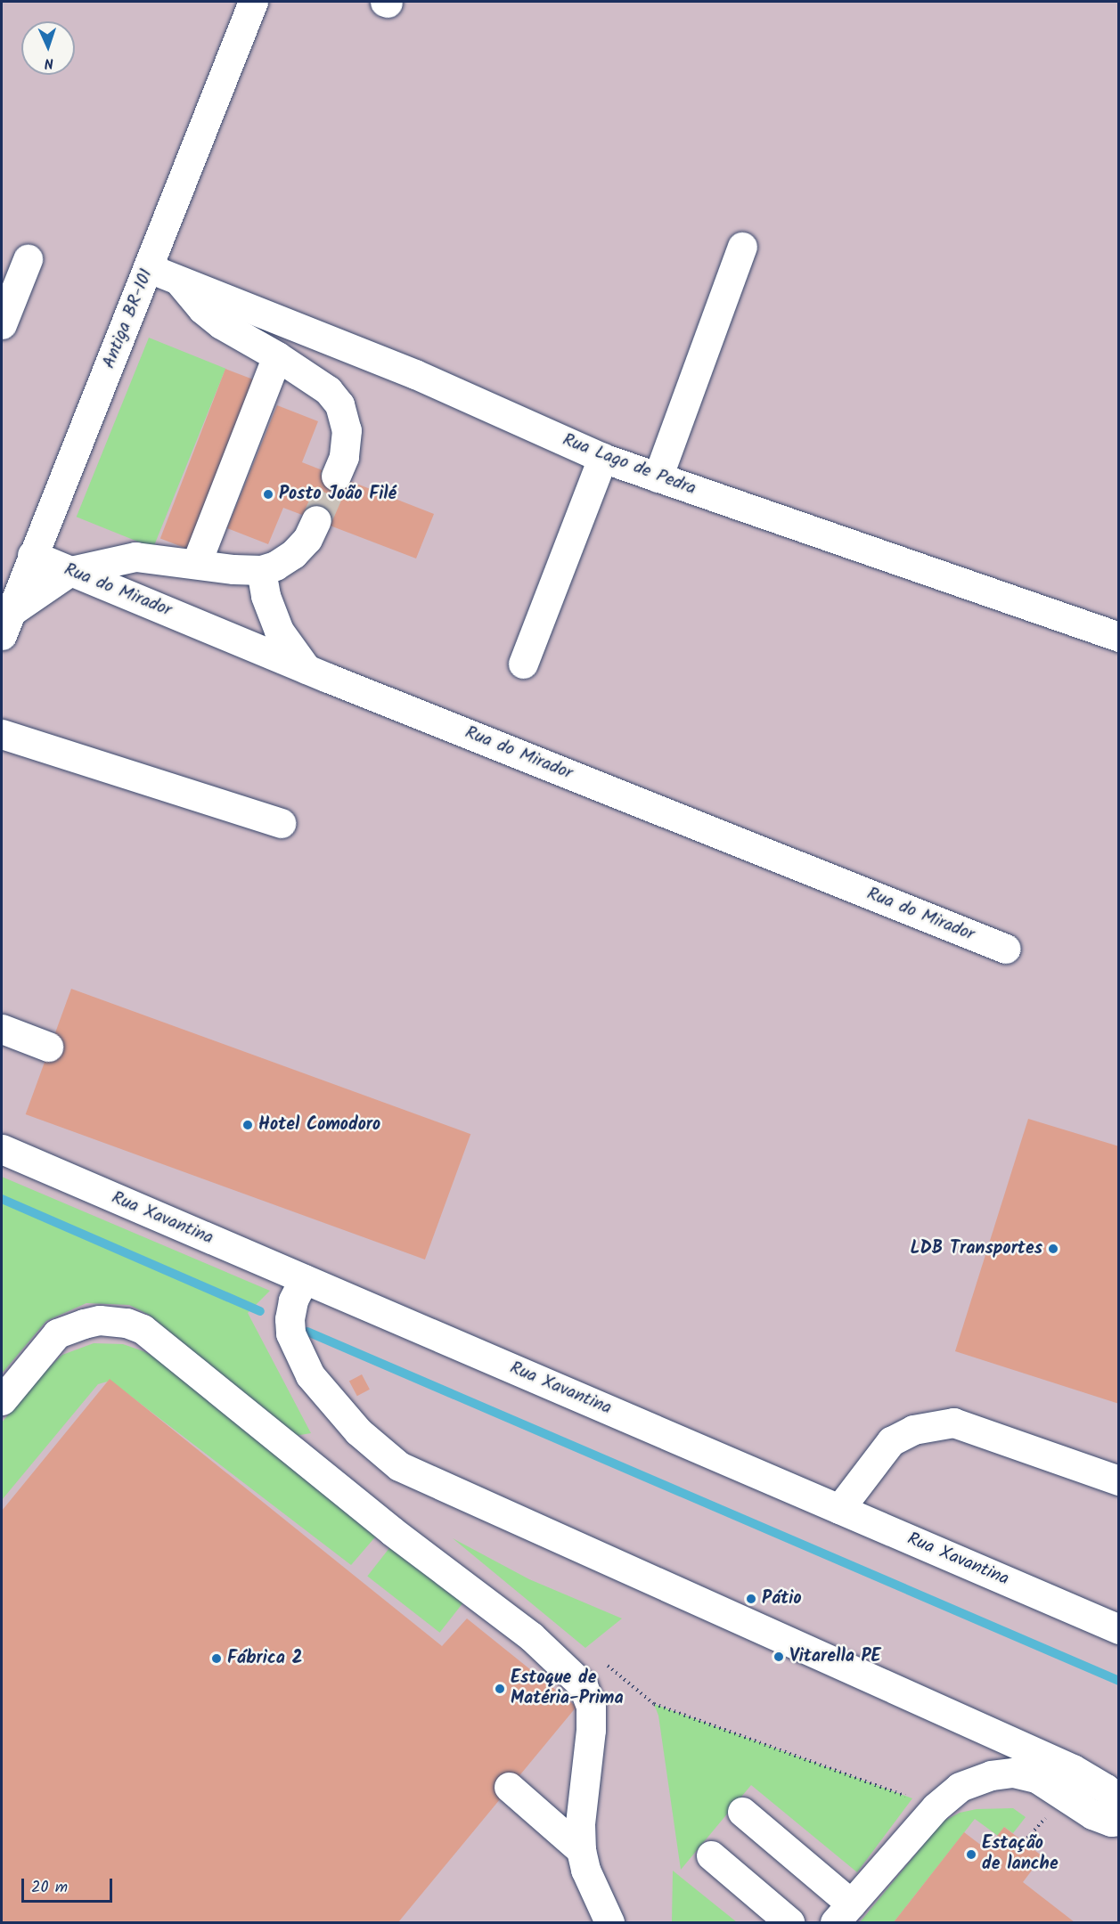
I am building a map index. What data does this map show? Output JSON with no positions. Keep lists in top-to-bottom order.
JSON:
{
  "streets": {
    "main road": [
      "Antiga BR-101",
      "Rua Lago de Pedra",
      "Rua do Mirador",
      "Rua Xavantina"
    ]
  },
  "crossings": [
    ["Antiga BR-101", "Rua Lago de Pedra"],
    ["Antiga BR-101", "Rua do Mirador"]
  ],
  "places": [
    "Posto João Filé",
    "Hotel Comodoro",
    "LDB Transportes",
    "Pátio",
    "Vitarella PE",
    "Fábrica 2",
    "Estoque de Matéria-Prima",
    "Estação de lanche"
  ],
  "scale_bar": "20 m",
  "north": "bottom"
}
